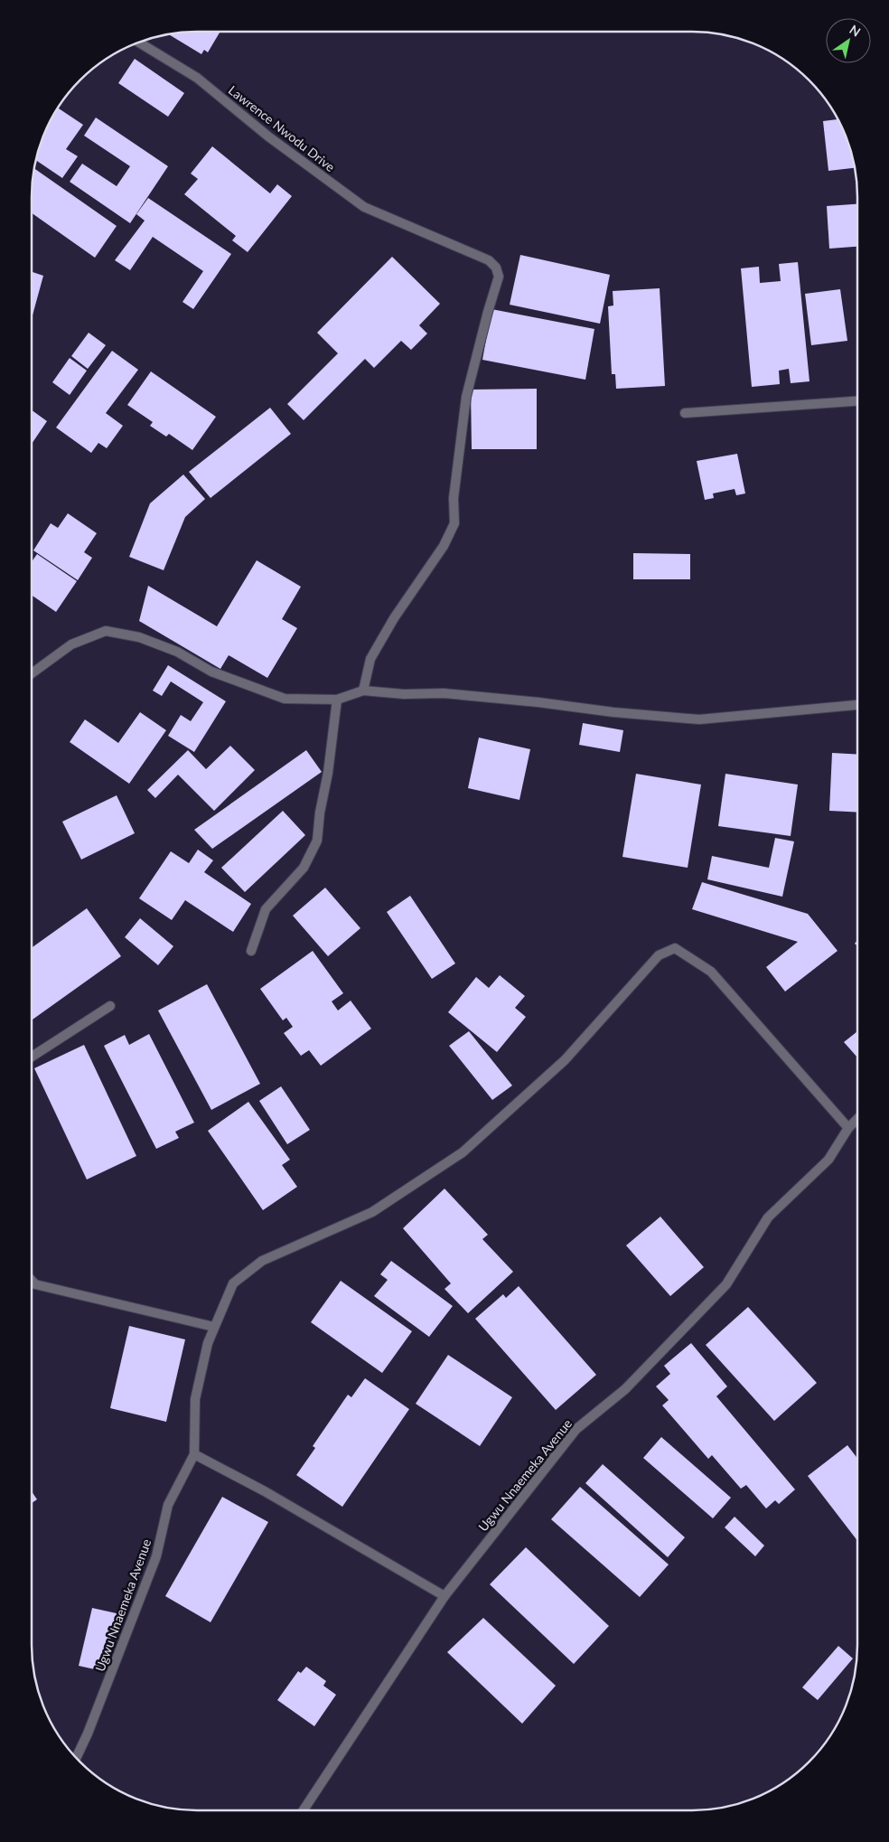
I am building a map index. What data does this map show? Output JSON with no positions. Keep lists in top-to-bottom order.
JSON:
{
  "streets": {
    "street": ["Lawrence Nwodu Drive", "Ugwu Nnaemeka Avenue"]
  },
  "north": "top right"
}
